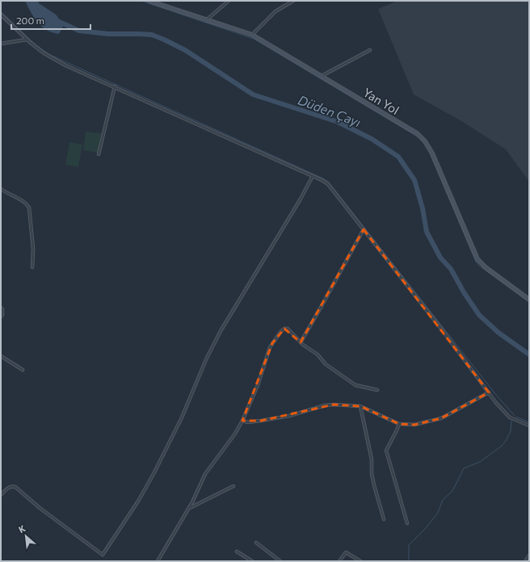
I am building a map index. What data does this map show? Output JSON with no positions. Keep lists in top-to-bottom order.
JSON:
{
  "streets": {
    "street": ["Yan Yol"]
  },
  "water": ["Düden Çayı"],
  "scale_bar": "200 m",
  "north": "top left"
}
